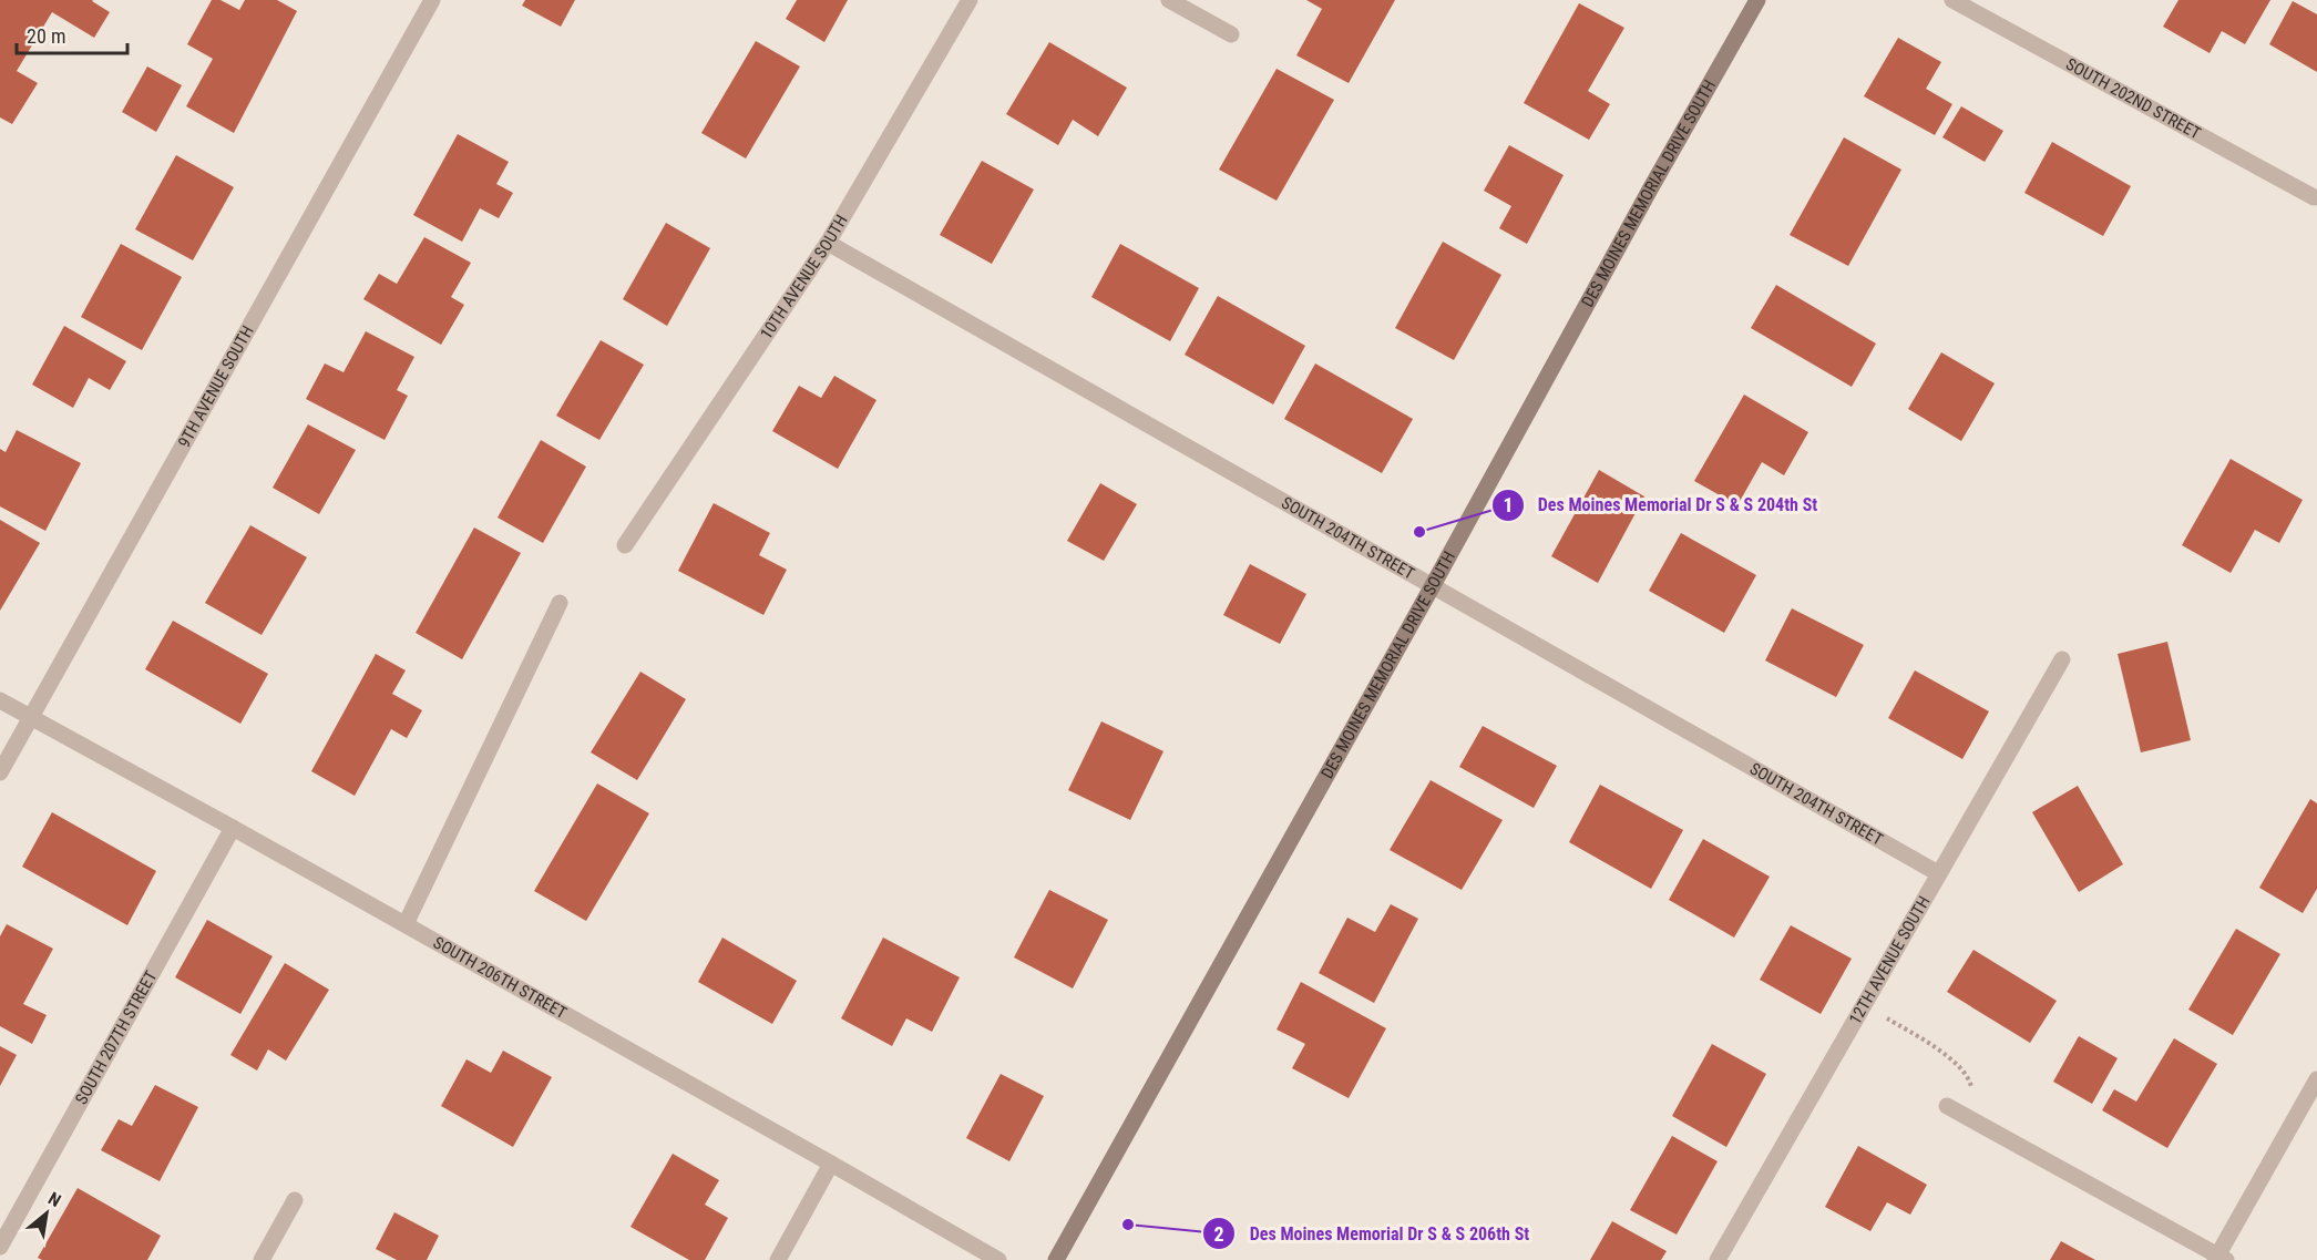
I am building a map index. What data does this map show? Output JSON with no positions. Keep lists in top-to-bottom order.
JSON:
{
  "streets": {
    "main road": ["DES MOINES MEMORIAL DRIVE SOUTH"],
    "street": [
      "SOUTH 202ND STREET",
      "10TH AVENUE SOUTH",
      "9TH AVENUE SOUTH",
      "SOUTH 204TH STREET",
      "12TH AVENUE SOUTH",
      "SOUTH 206TH STREET",
      "SOUTH 207TH STREET"
    ]
  },
  "crossings": [
    ["DES MOINES MEMORIAL DRIVE SOUTH", "SOUTH 204TH STREET"],
    ["10TH AVENUE SOUTH", "SOUTH 204TH STREET"],
    ["9TH AVENUE SOUTH", "SOUTH 206TH STREET"],
    ["SOUTH 204TH STREET", "12TH AVENUE SOUTH"],
    ["SOUTH 206TH STREET", "SOUTH 207TH STREET"]
  ],
  "places": ["Des Moines Memorial Dr S & S 204th St", "Des Moines Memorial Dr S & S 206th St"],
  "scale_bar": "20 m",
  "north": "top right"
}
